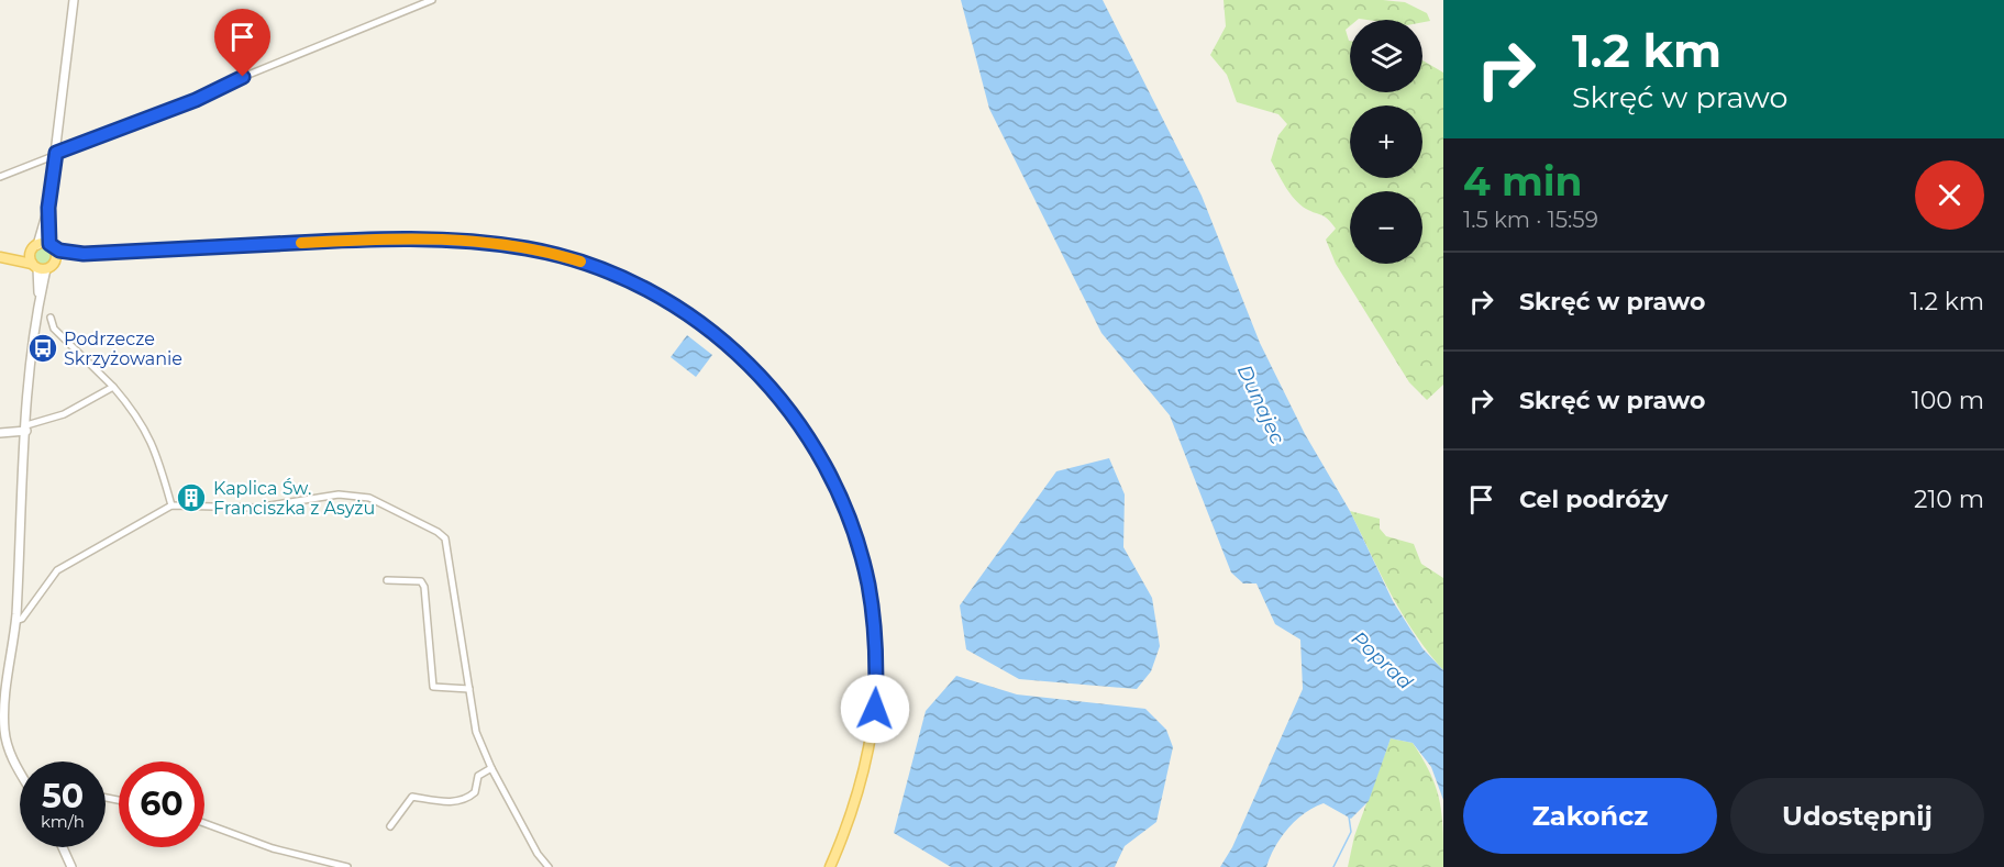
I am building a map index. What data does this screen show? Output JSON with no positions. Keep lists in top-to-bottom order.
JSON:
{
  "water": ["Dunajec", "Poprad"],
  "places": {
    "bus stop": ["Podrzecze Skrzyżowanie"],
    "building": ["Kaplica Św. Franciszka z Asyżu"]
  },
  "page": {
    "turn": ["1.2 km", "Skręć w prawo"],
    "map_buttons": ["+", "−"],
    "heading": ["4 min", "1.5 km · 15:59"],
    "list": [
      {
        "name": "Skręć w prawo",
        "value": "1.2 km"
      },
      {
        "name": "Skręć w prawo",
        "value": "100 m"
      },
      {
        "name": "Cel podróży",
        "value": "210 m"
      }
    ],
    "speed": "50 km/h",
    "limit": "60",
    "buttons": ["Zakończ", "Udostępnij"]
  }
}
